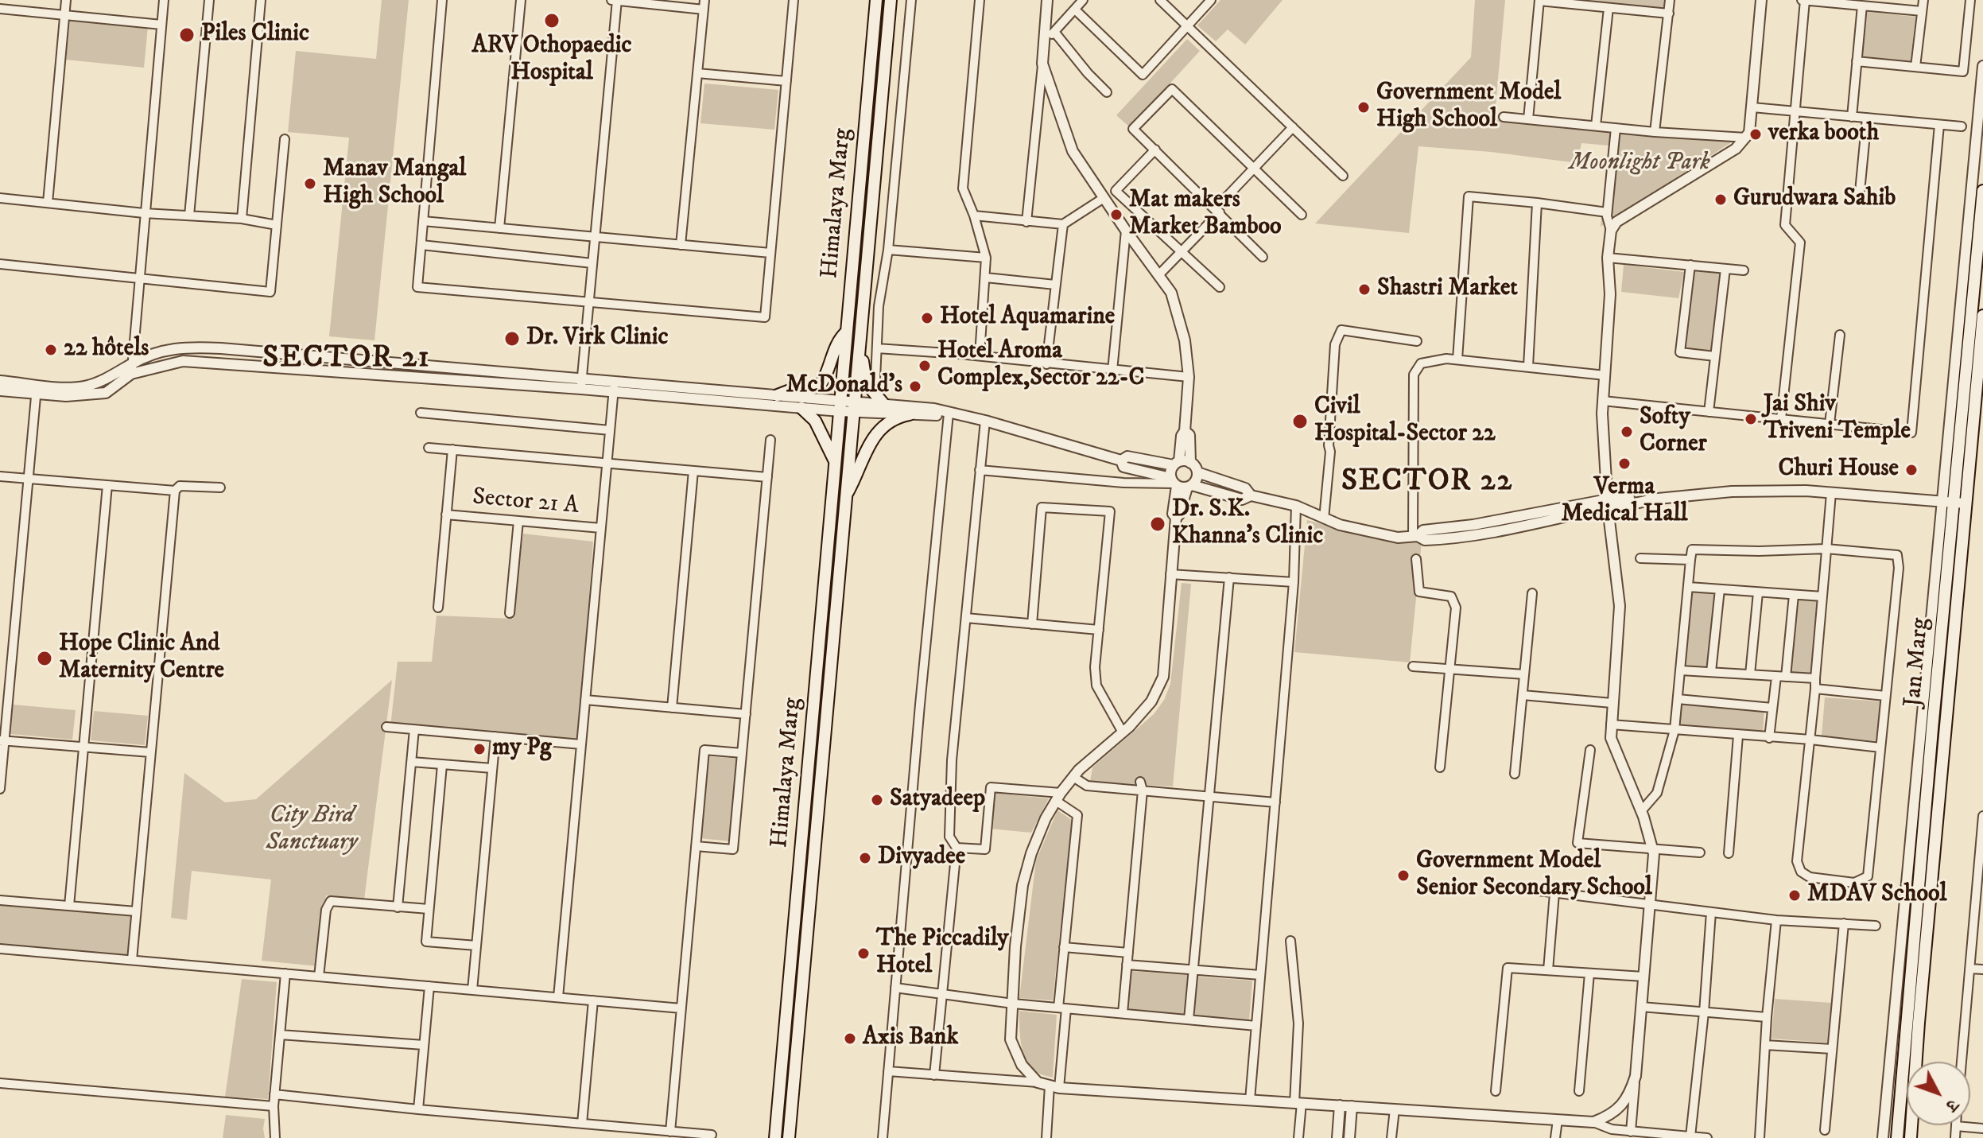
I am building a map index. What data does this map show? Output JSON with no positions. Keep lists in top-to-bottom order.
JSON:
{
  "streets": {
    "main road": ["Himalaya Marg", "Jan Marg"],
    "street": ["Sector 21 A"]
  },
  "districts": ["SECTOR 21", "SECTOR 22"],
  "parks": ["Moonlight Park", "City Bird Sanctuary"],
  "places": [
    "ARV Othopaedic Hospital",
    "Piles Clinic",
    "Government Model High School",
    "verka booth",
    "Manav Mangal High School",
    "Gurudwara Sahib",
    "Mat makers Market Bamboo",
    "Shastri Market",
    "Hotel Aquamarine",
    "Dr. Virk Clinic",
    "22 hôtels",
    "Hotel Aroma Complex,Sector 22-C",
    "McDonald's",
    "Jai Shiv Triveni Temple",
    "Civil Hospital-Sector 22",
    "Softy Corner",
    "Verma Medical Hall",
    "Churi House",
    "Dr. S.K. Khanna's Clinic",
    "Hope Clinic And Maternity Centre",
    "my Pg",
    "Satyadeep",
    "Divyadee",
    "Government Model Senior Secondary School",
    "MDAV School",
    "The Piccadily Hotel",
    "Axis Bank"
  ],
  "north": "bottom right"
}
